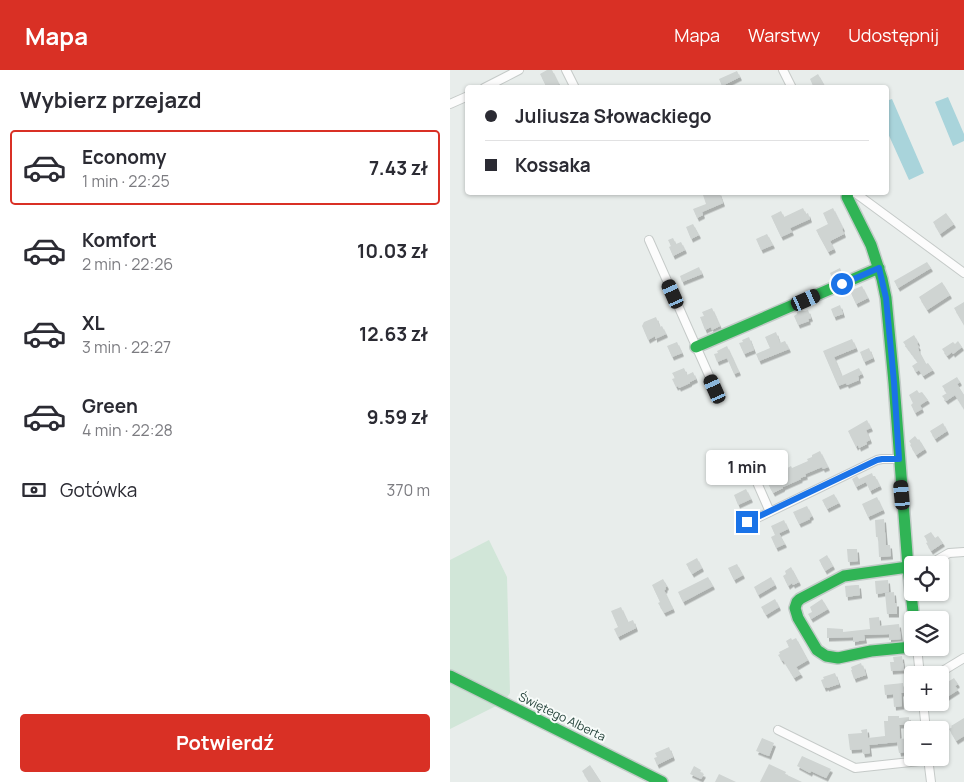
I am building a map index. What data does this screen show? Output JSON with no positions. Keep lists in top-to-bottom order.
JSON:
{
  "streets": {
    "street": ["Świętego Alberta"]
  },
  "page": {
    "header": "Mapa",
    "nav": ["Mapa", "Warstwy", "Udostępnij"],
    "heading": "Wybierz przejazd",
    "banner": ["Juliusza Słowackiego", "Kossaka"],
    "list": [
      {
        "name": "Economy",
        "note": "1 min · 22:25",
        "value": "7.43 zł"
      },
      {
        "name": "Komfort",
        "note": "2 min · 22:26",
        "value": "10.03 zł"
      },
      {
        "name": "XL",
        "note": "3 min · 22:27",
        "value": "12.63 zł"
      },
      {
        "name": "Green",
        "note": "4 min · 22:28",
        "value": "9.59 zł"
      }
    ],
    "bubble": "1 min",
    "pay": ["Gotówka", "370 m"],
    "map_buttons": ["+", "−"],
    "buttons": "Potwierdź"
  }
}
